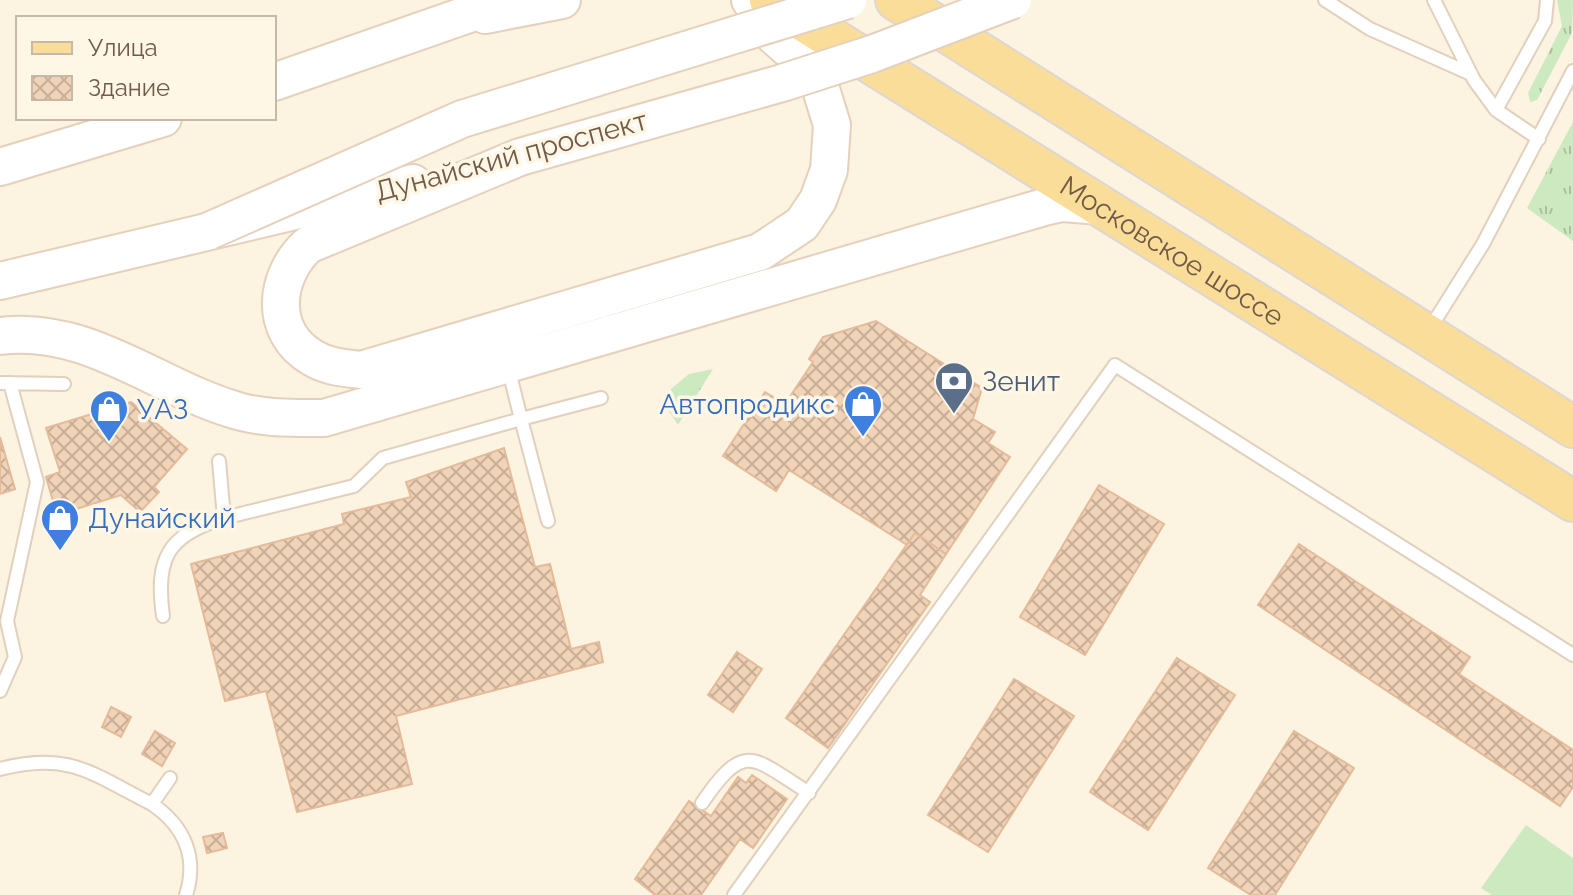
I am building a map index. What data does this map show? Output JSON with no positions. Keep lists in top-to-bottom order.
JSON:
{
  "streets": {
    "main road": ["Дунайский проспект", "Московское шоссе"]
  },
  "places": {
    "bank": ["Зенит"],
    "shop": ["Автопродикс", "УАЗ", "Дунайский"]
  },
  "legend": ["Улица", "Здание"]
}
